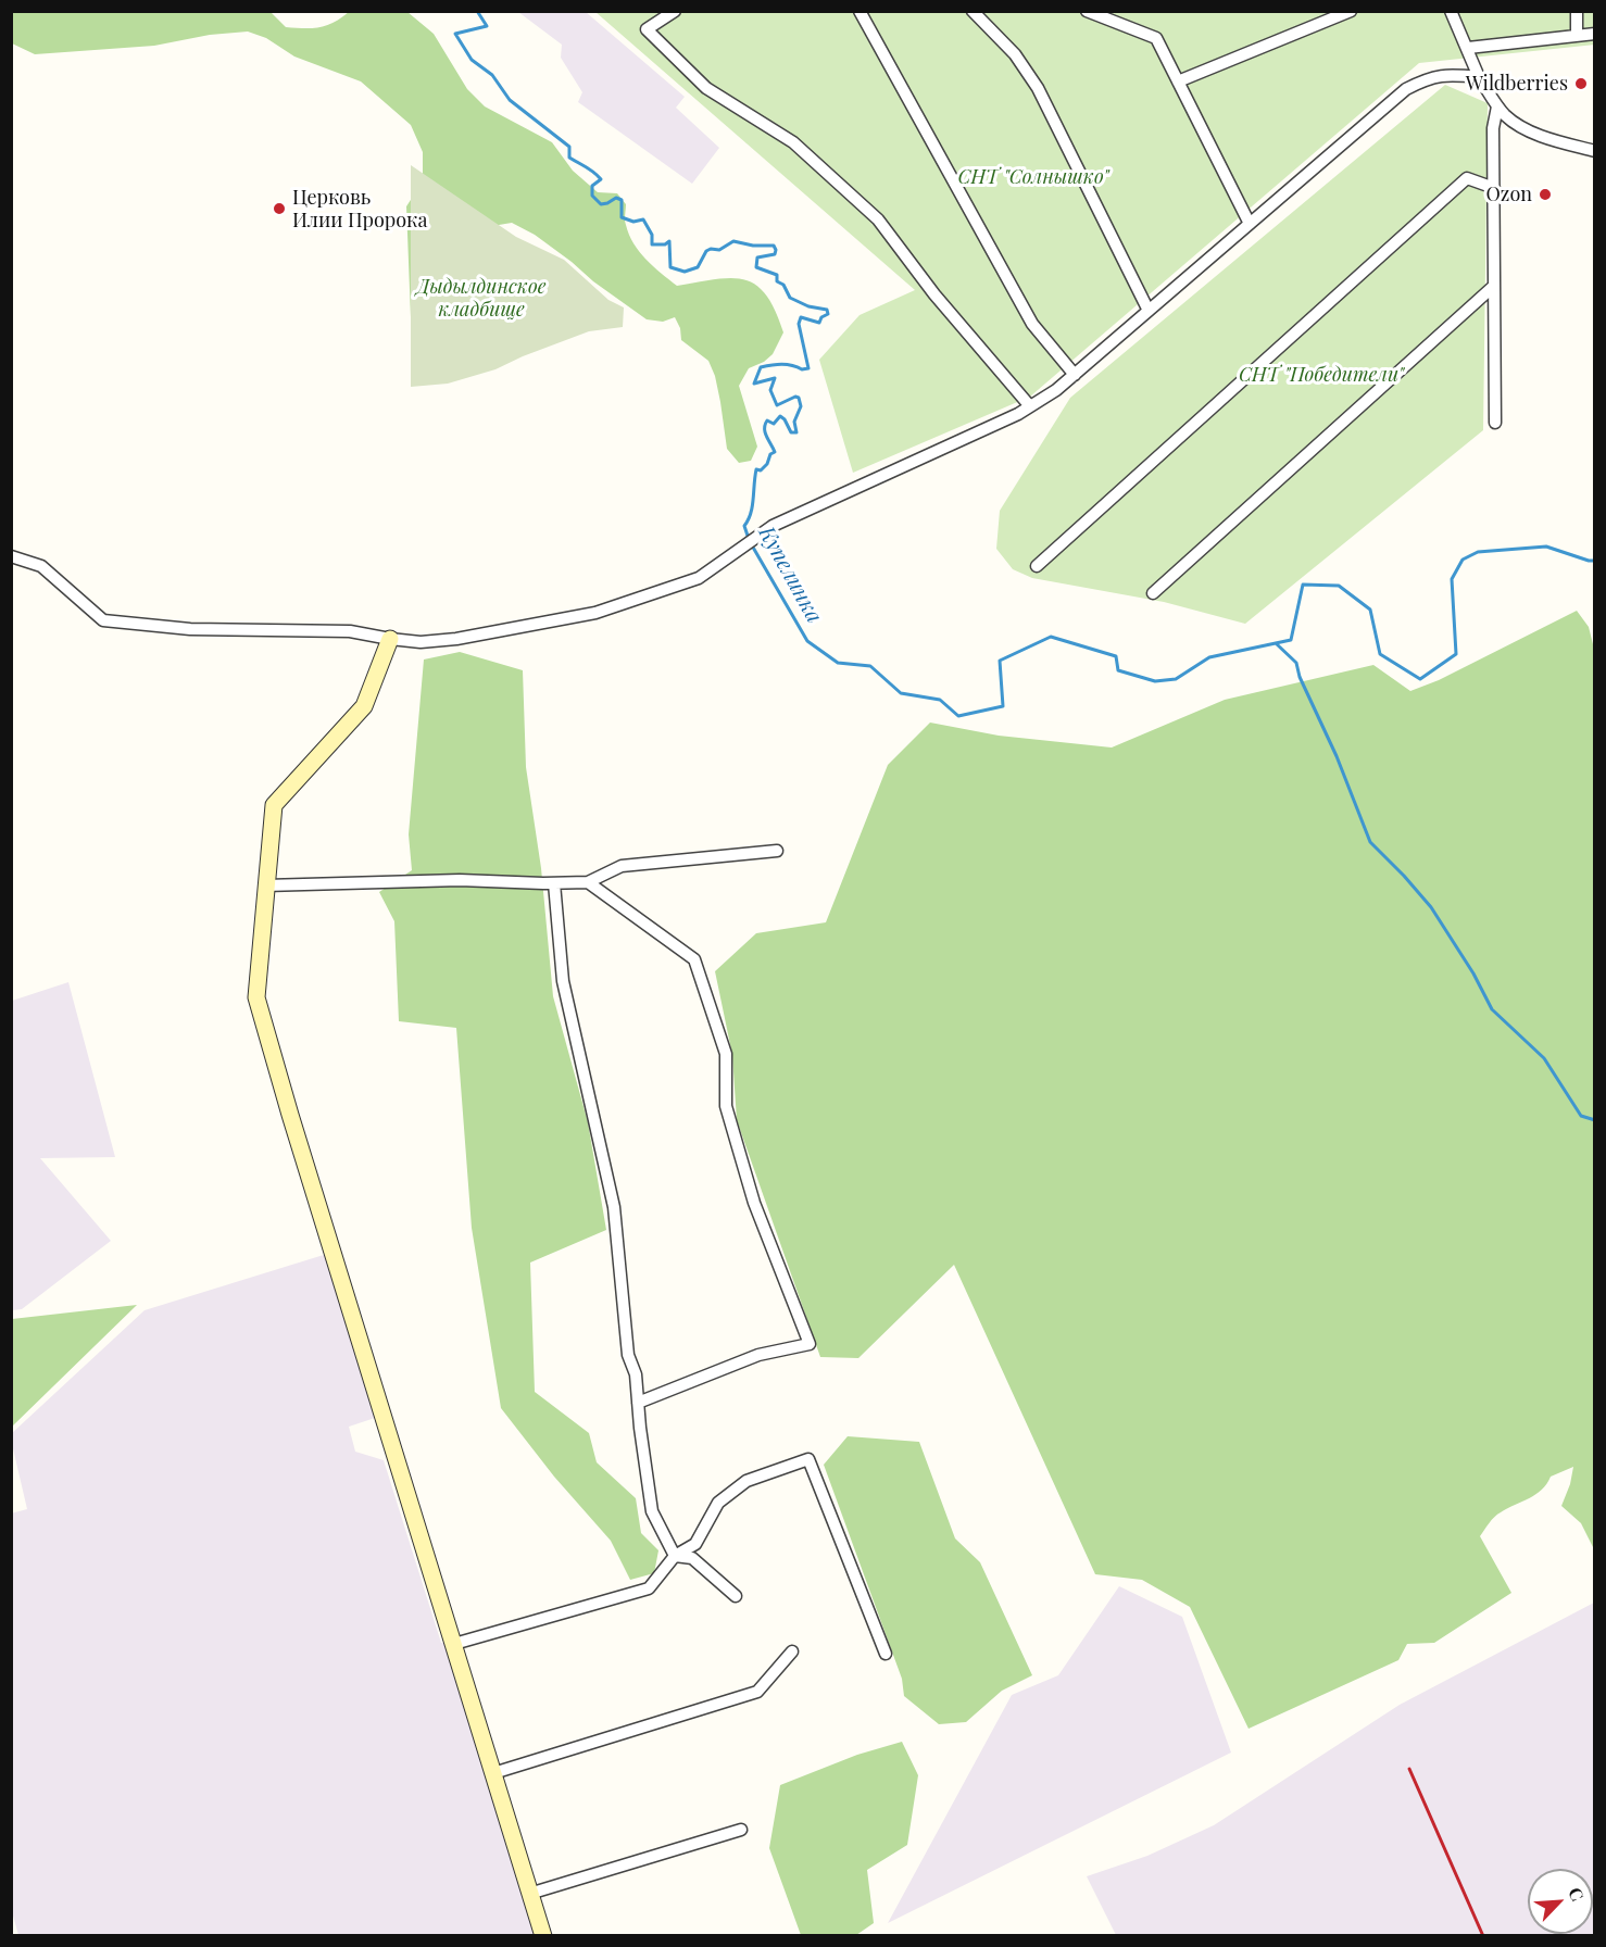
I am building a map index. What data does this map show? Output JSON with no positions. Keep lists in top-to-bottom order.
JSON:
{
  "water": ["Купелинка"],
  "parks": ["СНТ \"Солнышко\"", "Дыдылдинское кладбище", "СНТ \"Победители\""],
  "places": ["Wildberries", "Ozon", "Церковь Илии Пророка"],
  "north": "top right"
}
